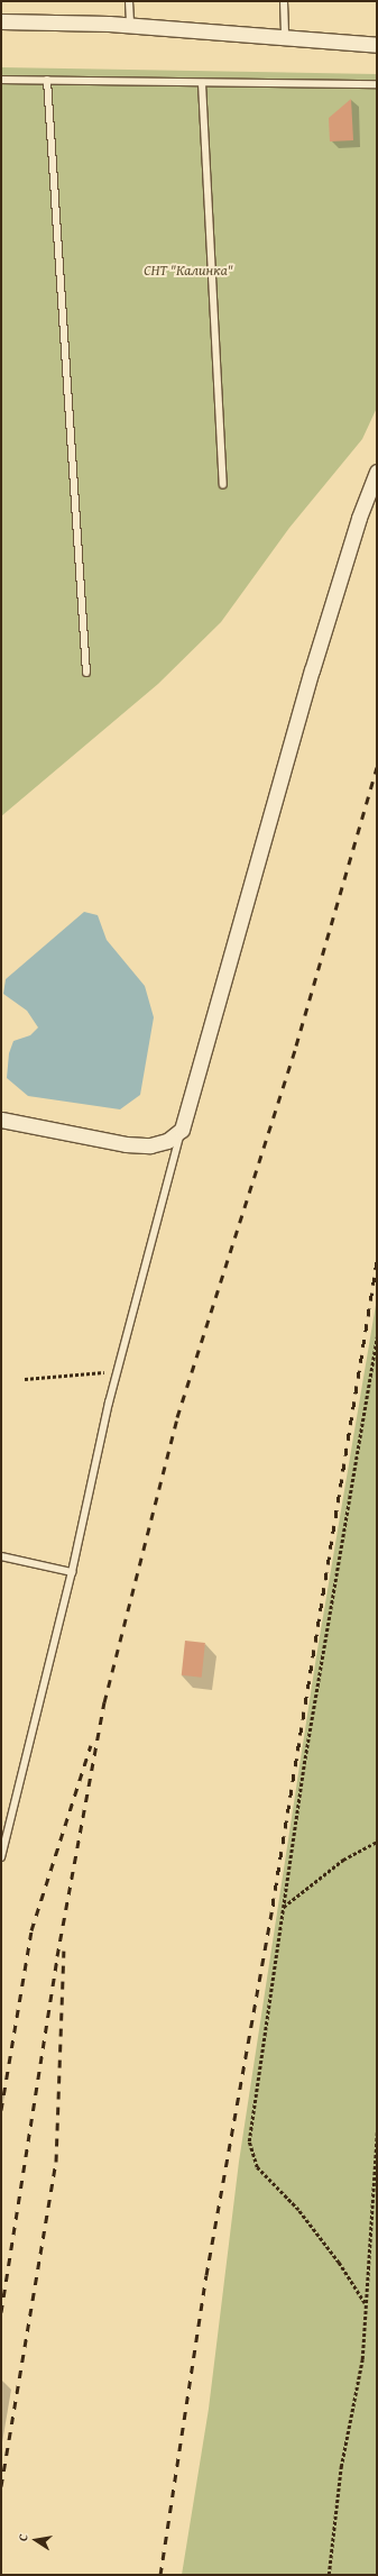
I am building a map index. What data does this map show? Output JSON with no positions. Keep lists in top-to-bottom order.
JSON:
{
  "parks": ["СНТ \"Калинка\""],
  "north": "left"
}
